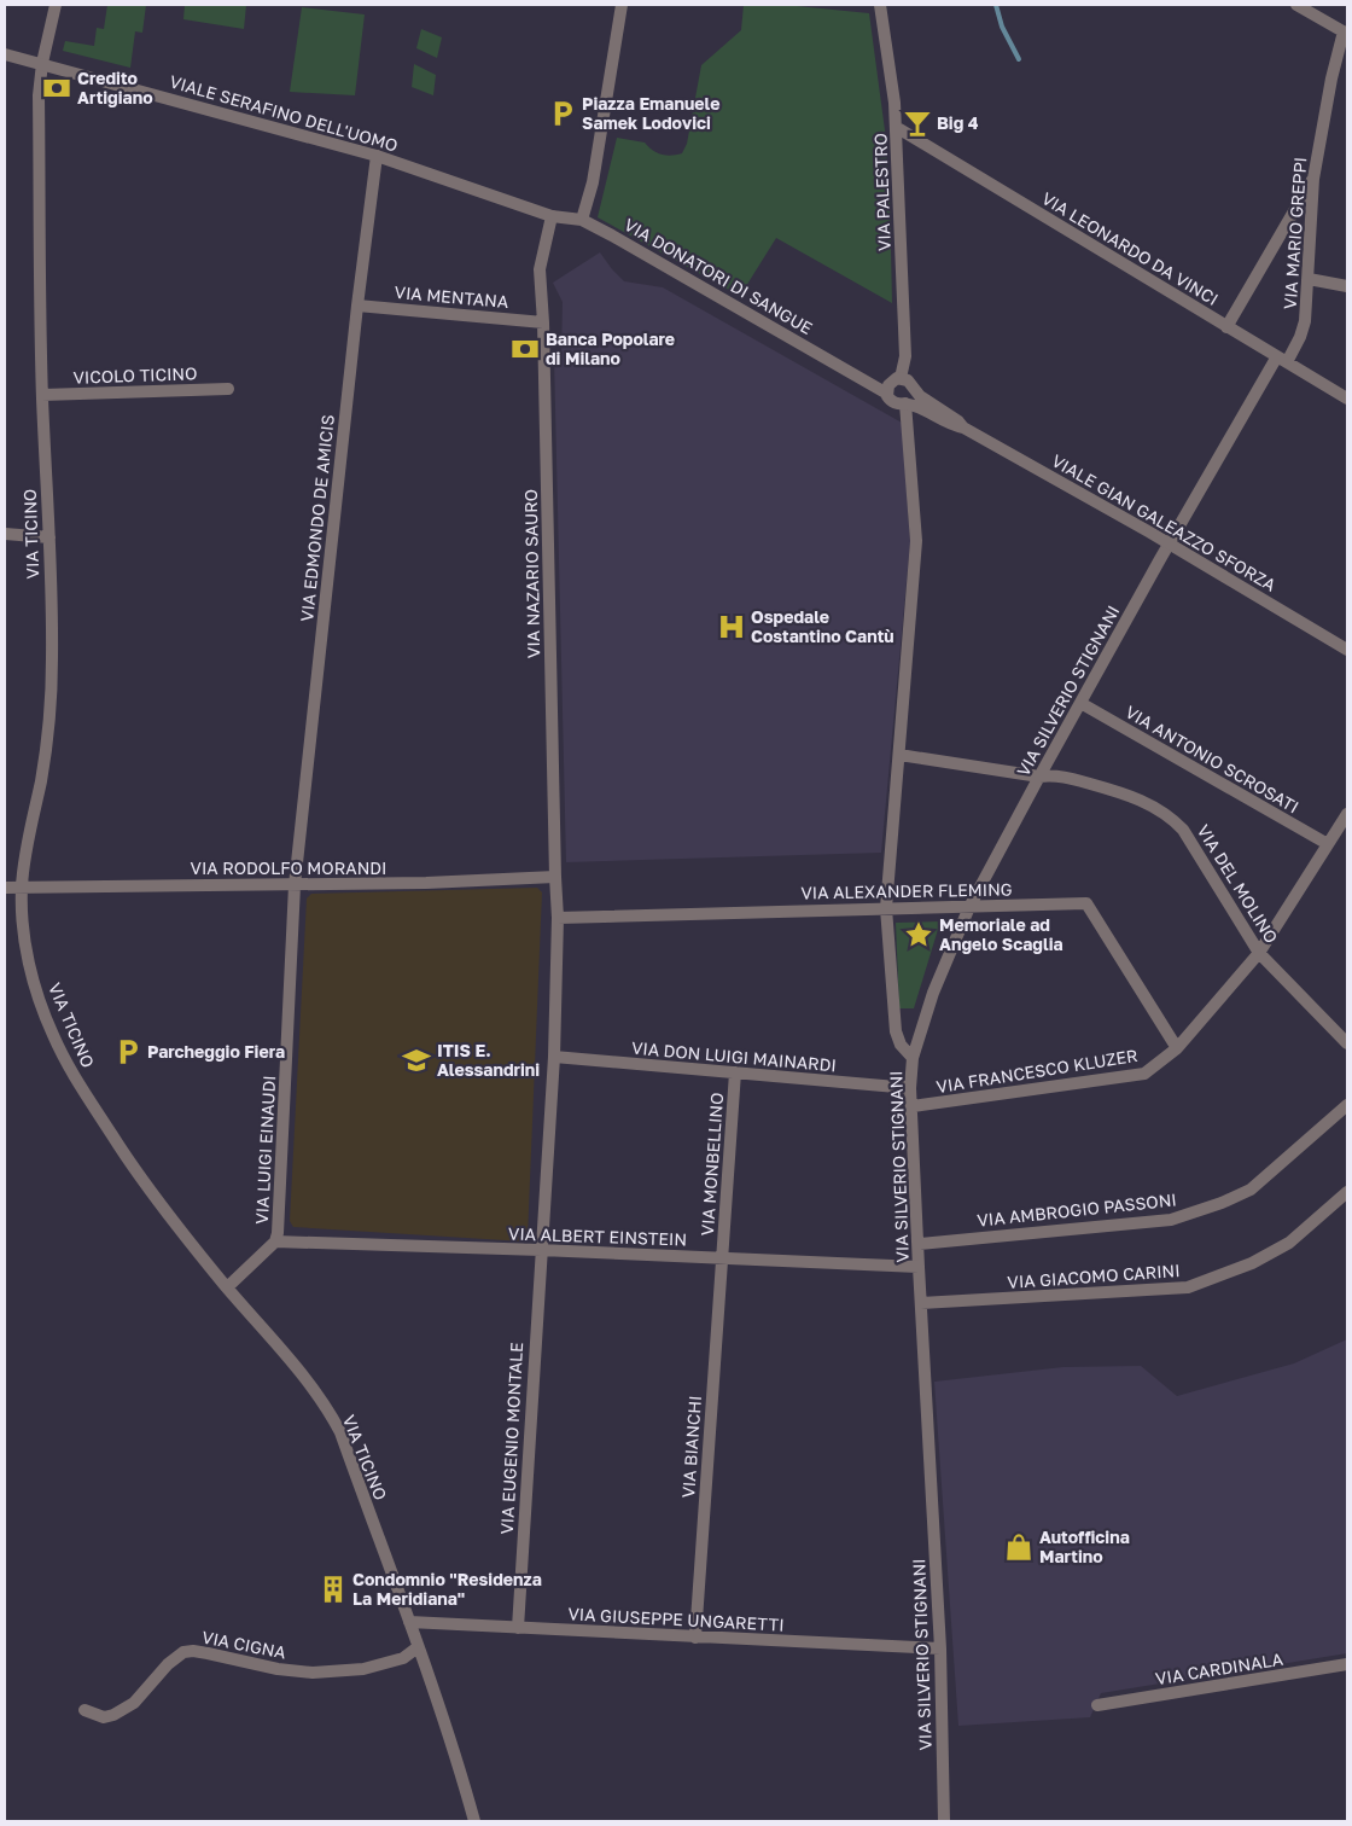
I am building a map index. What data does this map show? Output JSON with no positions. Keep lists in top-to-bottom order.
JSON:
{
  "streets": {
    "street": [
      "VIALE SERAFINO DELL'UOMO",
      "VIA PALESTRO",
      "VIA MARIO GREPPI",
      "VIA LEONARDO DA VINCI",
      "VIA DONATORI DI SANGUE",
      "VIA MENTANA",
      "VICOLO TICINO",
      "VIA EDMONDO DE AMICIS",
      "VIALE GIAN GALEAZZO SFORZA",
      "VIA TICINO",
      "VIA NAZARIO SAURO",
      "VIA SILVERIO STIGNANI",
      "VIA ANTONIO SCROSATI",
      "VIA RODOLFO MORANDI",
      "VIA DEL MOLINO",
      "VIA ALEXANDER FLEMING",
      "VIA DON LUIGI MAINARDI",
      "VIA FRANCESCO KLUZER",
      "VIA LUIGI EINAUDI",
      "VIA MONBELLINO",
      "VIA AMBROGIO PASSONI",
      "VIA ALBERT EINSTEIN",
      "VIA GIACOMO CARINI",
      "VIA EUGENIO MONTALE",
      "VIA BIANCHI",
      "VIA GIUSEPPE UNGARETTI",
      "VIA CIGNA",
      "VIA CARDINALA"
    ]
  },
  "crossings": [
    ["VIALE SERAFINO DELL'UOMO", "VIA DONATORI DI SANGUE"],
    ["VIALE SERAFINO DELL'UOMO", "VIA EDMONDO DE AMICIS"],
    ["VIALE SERAFINO DELL'UOMO", "VIA TICINO"],
    ["VIALE SERAFINO DELL'UOMO", "VIA NAZARIO SAURO"],
    ["VIA PALESTRO", "VIA LEONARDO DA VINCI"],
    ["VIA PALESTRO", "VIA DONATORI DI SANGUE"],
    ["VIA PALESTRO", "VIALE GIAN GALEAZZO SFORZA"],
    ["VIA MARIO GREPPI", "VIA LEONARDO DA VINCI"],
    ["VIA MARIO GREPPI", "VIALE GIAN GALEAZZO SFORZA"],
    ["VIA MARIO GREPPI", "VIA SILVERIO STIGNANI"],
    ["VIA DONATORI DI SANGUE", "VIALE GIAN GALEAZZO SFORZA"],
    ["VIA DONATORI DI SANGUE", "VIA NAZARIO SAURO"],
    ["VIA MENTANA", "VIA EDMONDO DE AMICIS"],
    ["VIA MENTANA", "VIA NAZARIO SAURO"],
    ["VICOLO TICINO", "VIA TICINO"],
    ["VIA EDMONDO DE AMICIS", "VIA RODOLFO MORANDI"],
    ["VIA EDMONDO DE AMICIS", "VIA LUIGI EINAUDI"],
    ["VIALE GIAN GALEAZZO SFORZA", "VIA SILVERIO STIGNANI"],
    ["VIA TICINO", "VIA RODOLFO MORANDI"],
    ["VIA TICINO", "VIA LUIGI EINAUDI"],
    ["VIA TICINO", "VIA GIUSEPPE UNGARETTI"],
    ["VIA TICINO", "VIA CIGNA"],
    ["VIA NAZARIO SAURO", "VIA RODOLFO MORANDI"],
    ["VIA NAZARIO SAURO", "VIA ALEXANDER FLEMING"],
    ["VIA NAZARIO SAURO", "VIA DON LUIGI MAINARDI"],
    ["VIA NAZARIO SAURO", "VIA EUGENIO MONTALE"],
    ["VIA SILVERIO STIGNANI", "VIA ANTONIO SCROSATI"],
    ["VIA SILVERIO STIGNANI", "VIA DEL MOLINO"],
    ["VIA SILVERIO STIGNANI", "VIA ALEXANDER FLEMING"],
    ["VIA SILVERIO STIGNANI", "VIA DON LUIGI MAINARDI"],
    ["VIA SILVERIO STIGNANI", "VIA FRANCESCO KLUZER"],
    ["VIA SILVERIO STIGNANI", "VIA AMBROGIO PASSONI"],
    ["VIA SILVERIO STIGNANI", "VIA ALBERT EINSTEIN"],
    ["VIA SILVERIO STIGNANI", "VIA GIACOMO CARINI"],
    ["VIA SILVERIO STIGNANI", "VIA GIUSEPPE UNGARETTI"],
    ["VIA ANTONIO SCROSATI", "VIA FRANCESCO KLUZER"],
    ["VIA RODOLFO MORANDI", "VIA LUIGI EINAUDI"],
    ["VIA DEL MOLINO", "VIA FRANCESCO KLUZER"],
    ["VIA ALEXANDER FLEMING", "VIA FRANCESCO KLUZER"],
    ["VIA DON LUIGI MAINARDI", "VIA MONBELLINO"],
    ["VIA DON LUIGI MAINARDI", "VIA EUGENIO MONTALE"],
    ["VIA LUIGI EINAUDI", "VIA ALBERT EINSTEIN"],
    ["VIA MONBELLINO", "VIA ALBERT EINSTEIN"],
    ["VIA MONBELLINO", "VIA BIANCHI"],
    ["VIA ALBERT EINSTEIN", "VIA EUGENIO MONTALE"],
    ["VIA ALBERT EINSTEIN", "VIA BIANCHI"],
    ["VIA EUGENIO MONTALE", "VIA GIUSEPPE UNGARETTI"],
    ["VIA BIANCHI", "VIA GIUSEPPE UNGARETTI"]
  ],
  "places": {
    "bank": ["Credito Artigiano", "Banca Popolare di Milano"],
    "parking": ["Piazza Emanuele Samek Lodovici", "Parcheggio Fiera"],
    "bar": ["Big 4"],
    "hospital": ["Ospedale Costantino Cantù"],
    "place": ["Memoriale ad Angelo Scaglia"],
    "school or university": ["ITIS E. Alessandrini"],
    "shop": ["Autofficina Martino"],
    "building": ["Condomnio \"Residenza La Meridiana\""]
  }
}
